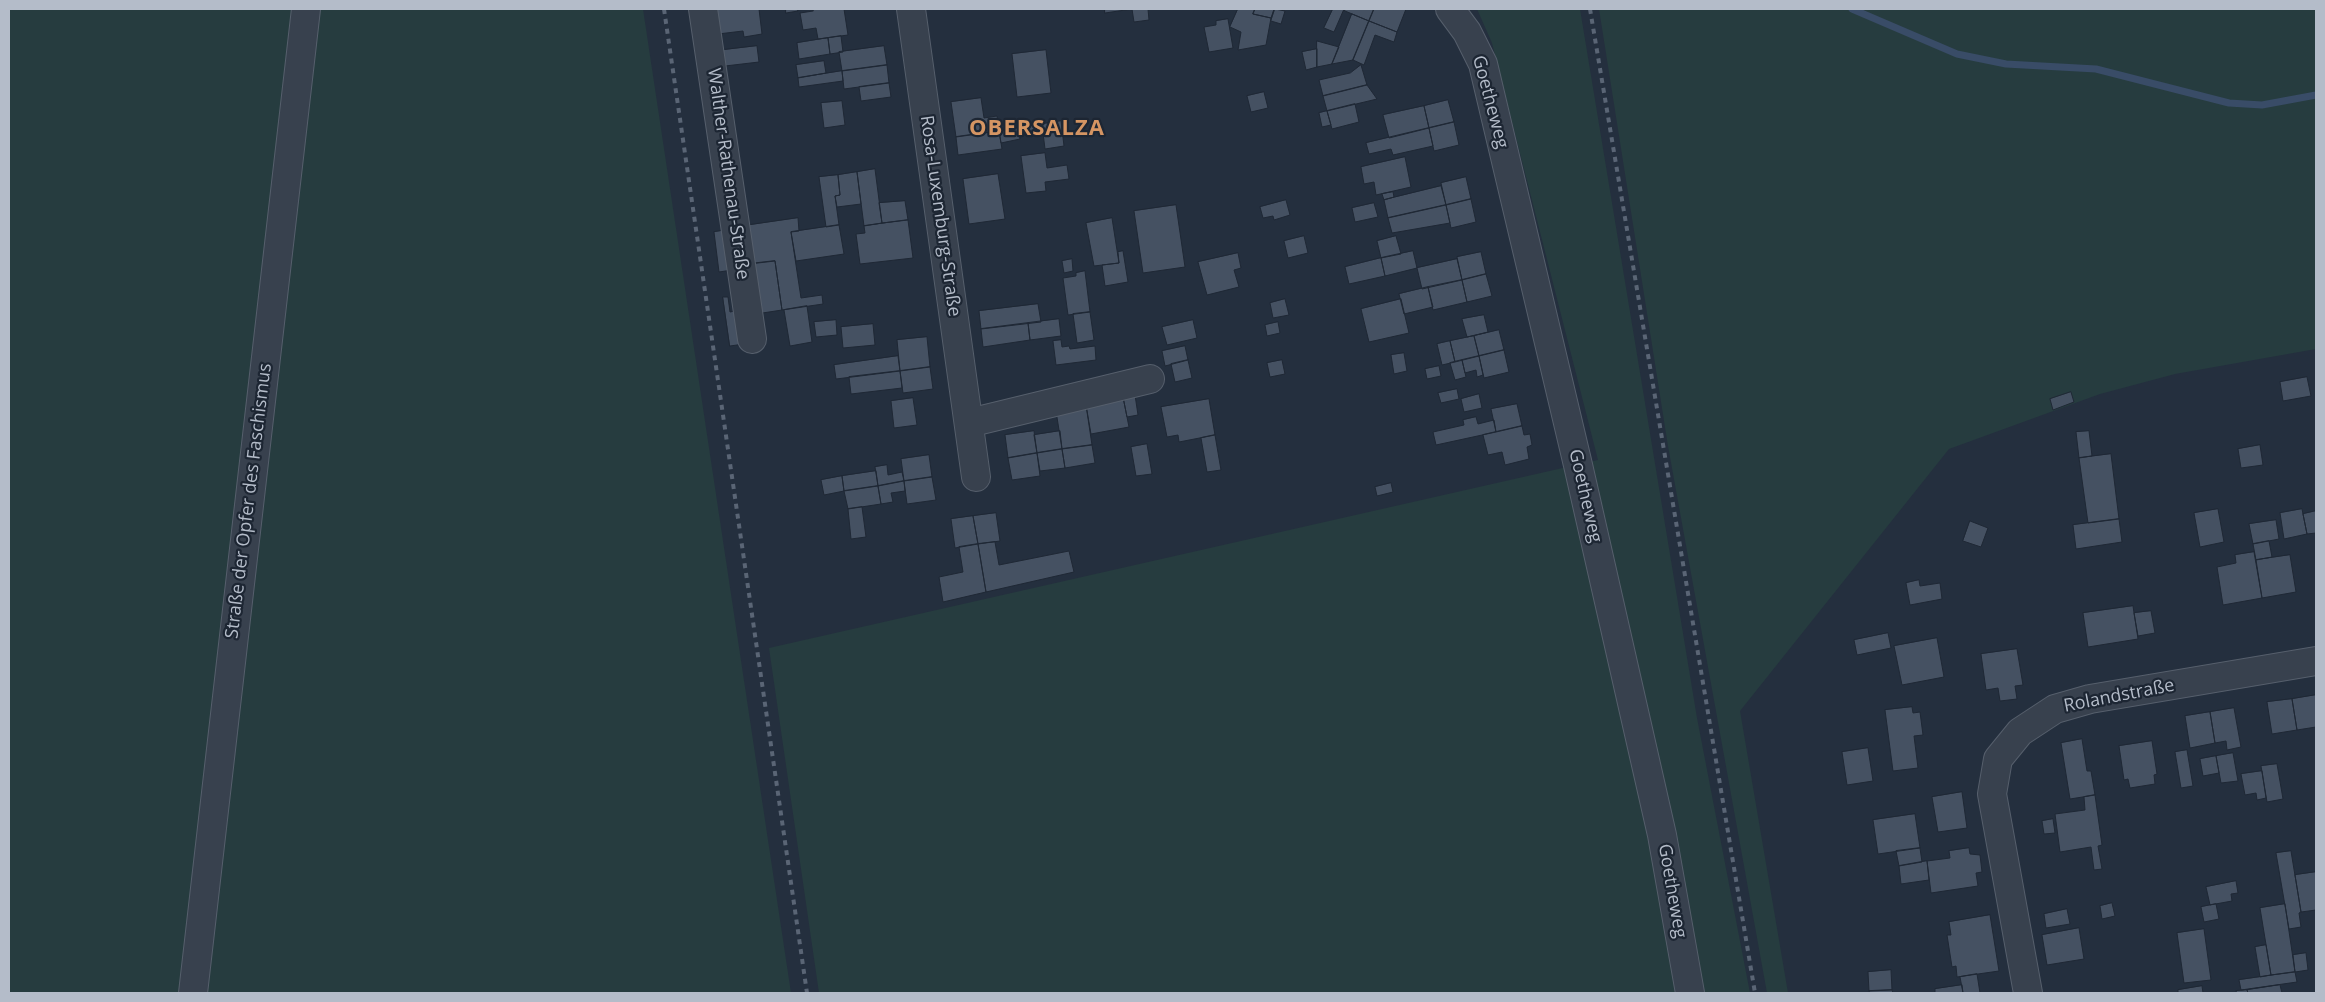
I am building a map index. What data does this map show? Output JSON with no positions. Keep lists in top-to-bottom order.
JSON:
{
  "streets": {
    "street": [
      "Goetheweg",
      "Walther-Rathenau-Straße",
      "Rosa-Luxemburg-Straße",
      "Straße der Opfer des Faschismus",
      "Rolandstraße"
    ]
  },
  "districts": ["OBERSALZA"]
}
